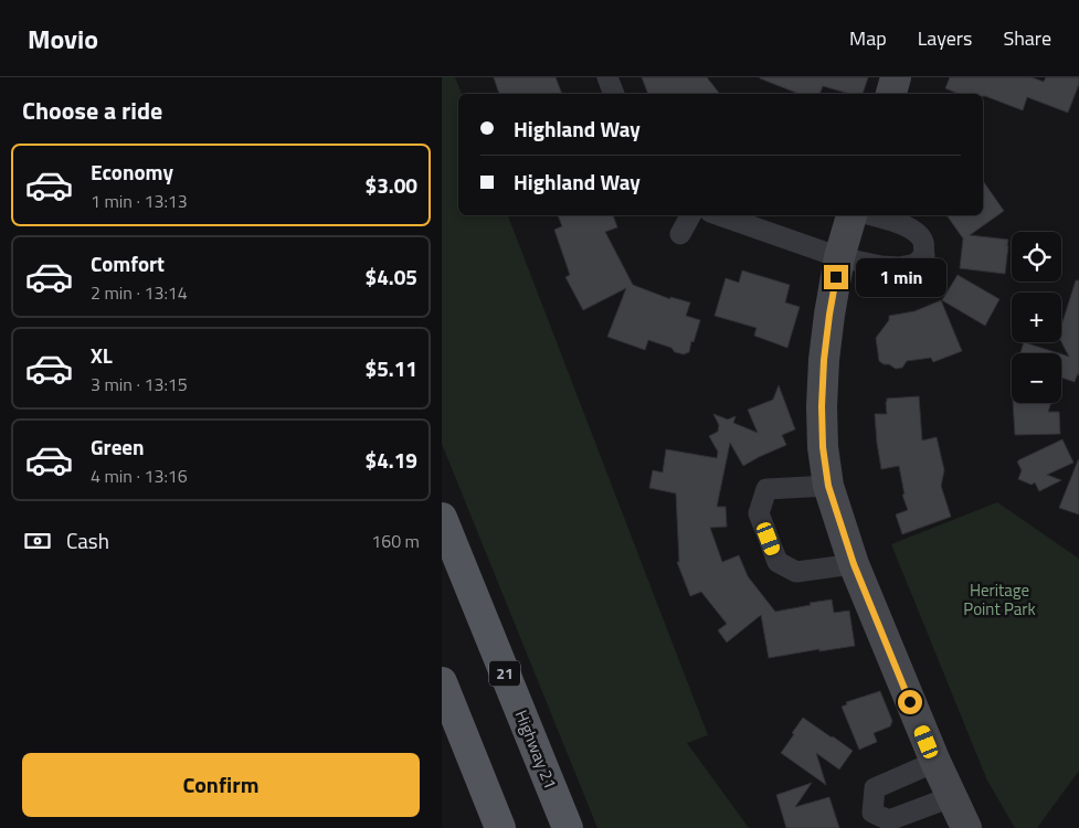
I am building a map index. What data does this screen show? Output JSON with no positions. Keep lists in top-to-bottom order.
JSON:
{
  "streets": {
    "main road": ["21", "Highway 21"]
  },
  "parks": ["Heritage Point Park"],
  "page": {
    "header": "Movio",
    "nav": ["Map", "Layers", "Share"],
    "heading": "Choose a ride",
    "banner": ["Highland Way", "Highland Way"],
    "list": [
      {
        "name": "Economy",
        "note": "1 min · 13:13",
        "value": "$3.00"
      },
      {
        "name": "Comfort",
        "note": "2 min · 13:14",
        "value": "$4.05"
      },
      {
        "name": "XL",
        "note": "3 min · 13:15",
        "value": "$5.11"
      },
      {
        "name": "Green",
        "note": "4 min · 13:16",
        "value": "$4.19"
      }
    ],
    "map_buttons": ["+", "−"],
    "bubble": "1 min",
    "pay": ["Cash", "160 m"],
    "buttons": "Confirm"
  }
}
